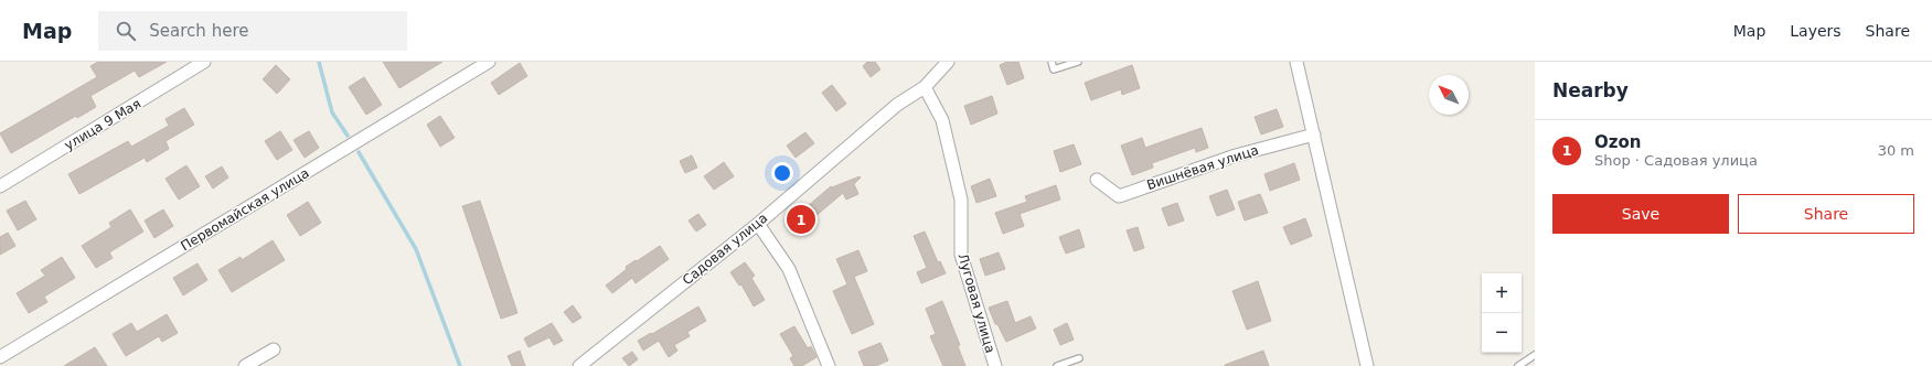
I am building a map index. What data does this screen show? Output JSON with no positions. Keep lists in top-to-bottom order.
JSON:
{
  "streets": {
    "street": [
      "улица 9 Мая",
      "Вишнёвая улица",
      "Первомайская улица",
      "Садовая улица",
      "Луговая улица"
    ]
  },
  "crossings": [
    ["Садовая улица", "Луговая улица"]
  ],
  "north": "top left",
  "page": {
    "header": "Map",
    "search": "Search here",
    "nav": ["Map", "Layers", "Share"],
    "heading": "Nearby",
    "list": [
      {
        "mark": "1",
        "name": "Ozon",
        "note": "Shop · Садовая улица",
        "value": "30 m"
      }
    ],
    "buttons": ["Save", "Share"],
    "pins": "1",
    "map_buttons": ["+", "−"]
  }
}
